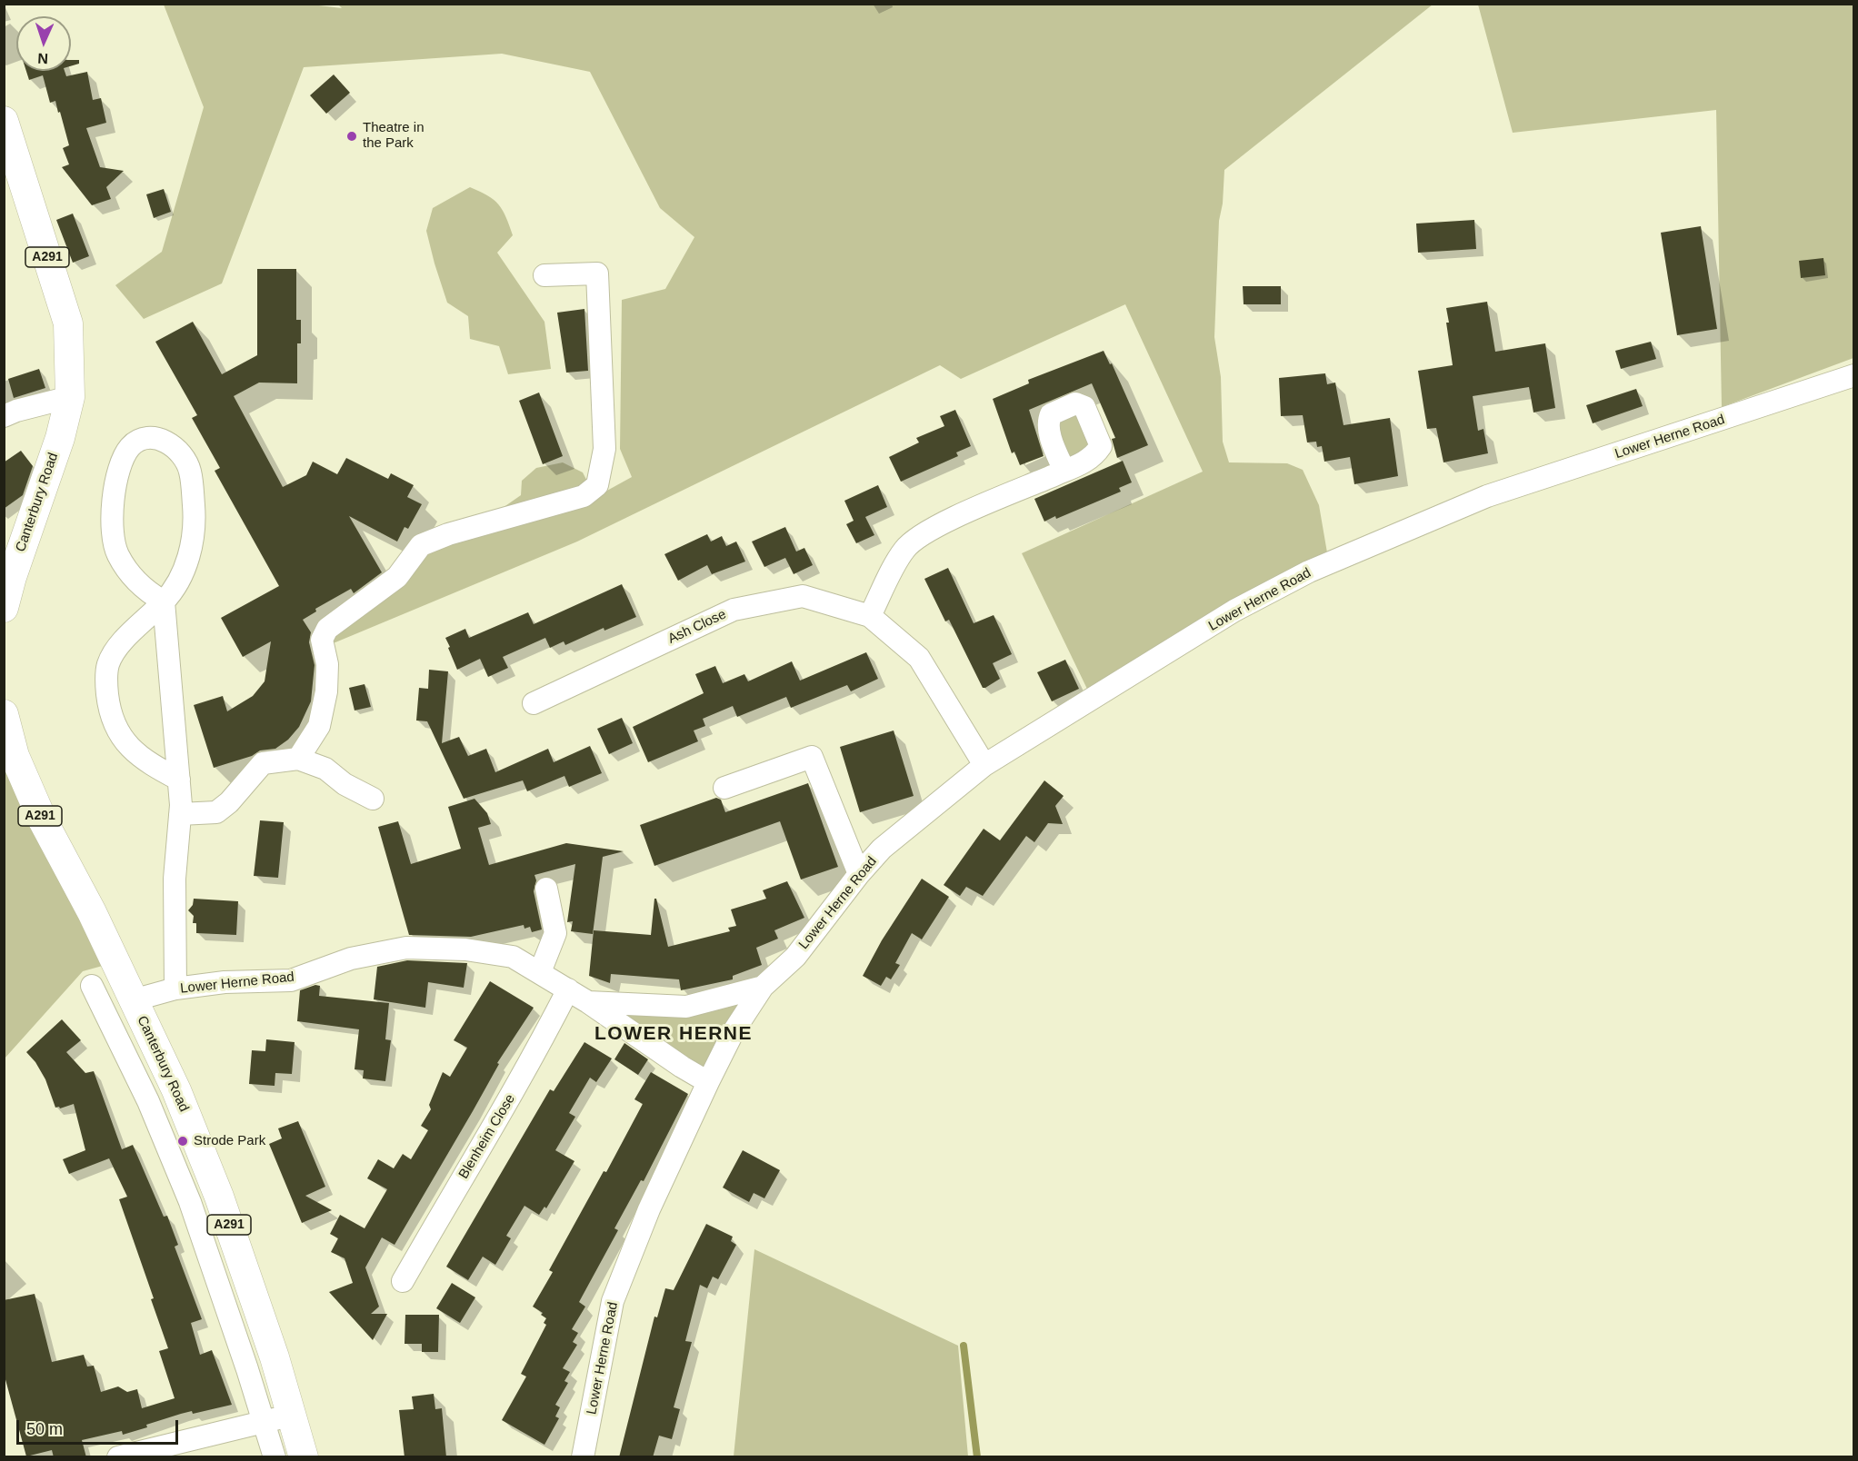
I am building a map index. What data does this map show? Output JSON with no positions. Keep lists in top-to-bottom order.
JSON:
{
  "streets": {
    "main road": ["A291", "Canterbury Road"],
    "street": ["Lower Herne Road", "Ash Close", "Blenheim Close"]
  },
  "crossings": [
    ["A291", "Canterbury Road"],
    ["Lower Herne Road", "Canterbury Road"],
    ["Lower Herne Road", "Ash Close"],
    ["Lower Herne Road", "Blenheim Close"]
  ],
  "districts": ["LOWER HERNE"],
  "places": ["Theatre in the Park", "Strode Park"],
  "scale_bar": "50 m",
  "north": "bottom"
}
